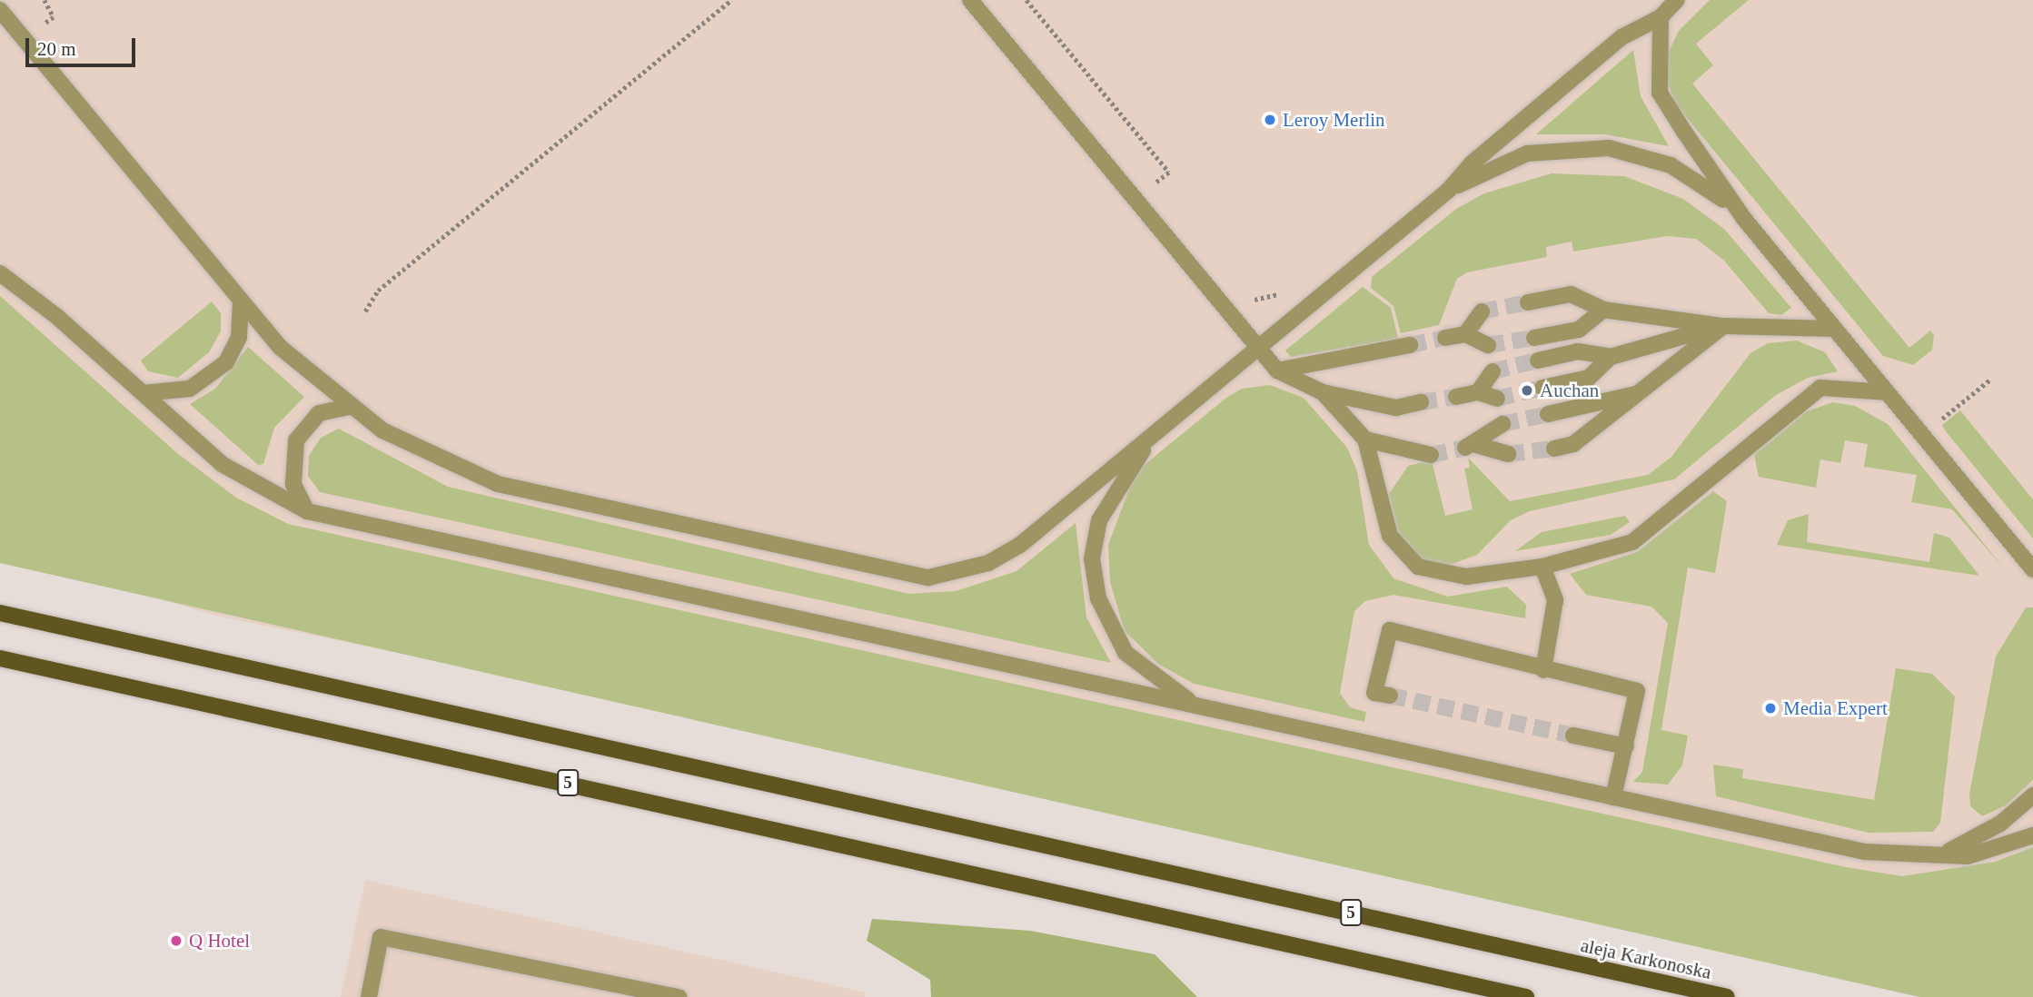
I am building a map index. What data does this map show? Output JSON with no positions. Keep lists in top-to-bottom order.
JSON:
{
  "streets": {
    "main road": ["5", "aleja Karkonoska"]
  },
  "places": [
    "Leroy Merlin",
    "Auchan",
    "Media Expert",
    "Q Hotel"
  ],
  "scale_bar": "20 m"
}
